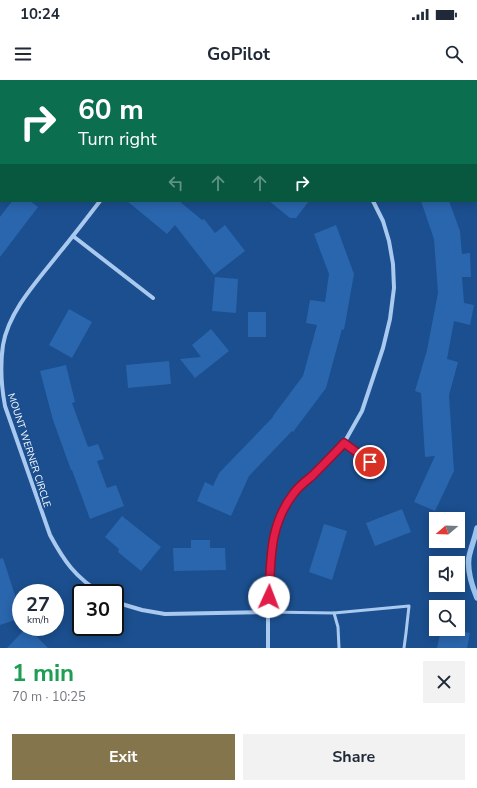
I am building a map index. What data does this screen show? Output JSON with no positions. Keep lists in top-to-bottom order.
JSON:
{
  "streets": {
    "street": ["MOUNT WERNER CIRCLE"]
  },
  "north": "left",
  "page": {
    "status": "10:24",
    "header": "GoPilot",
    "turn": ["60 m", "Turn right"],
    "speed": "27 km/h",
    "limit": "30",
    "heading": ["1 min", "70 m · 10:25"],
    "buttons": ["Exit", "Share"]
  }
}
